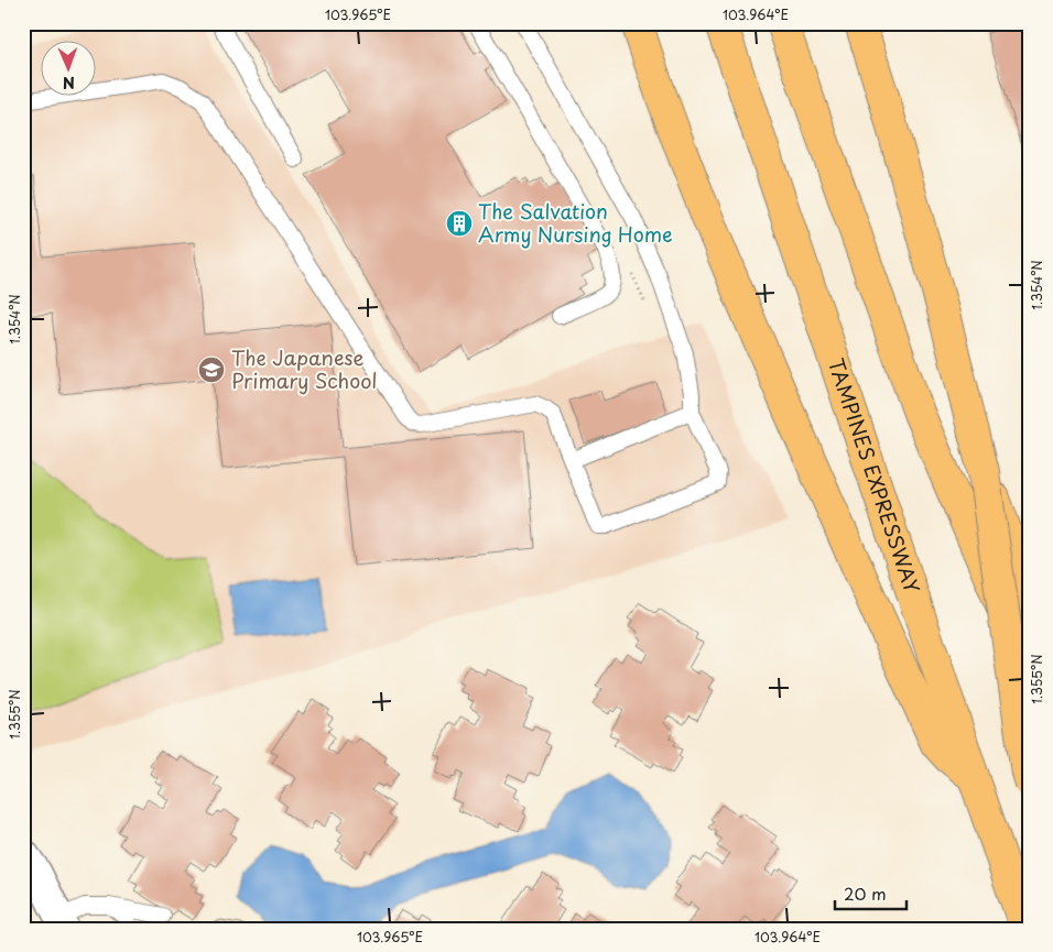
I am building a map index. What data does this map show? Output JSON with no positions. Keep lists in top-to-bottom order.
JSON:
{
  "streets": {
    "highway": ["TAMPINES EXPRESSWAY"]
  },
  "places": {
    "building": ["The Salvation Army Nursing Home"],
    "school or university": ["The Japanese Primary School"]
  },
  "scale_bar": "20 m",
  "north": "bottom",
  "coordinates": [
    "103.965°E",
    "103.964°E",
    "1.354°N",
    "1.355°N"
  ]
}
